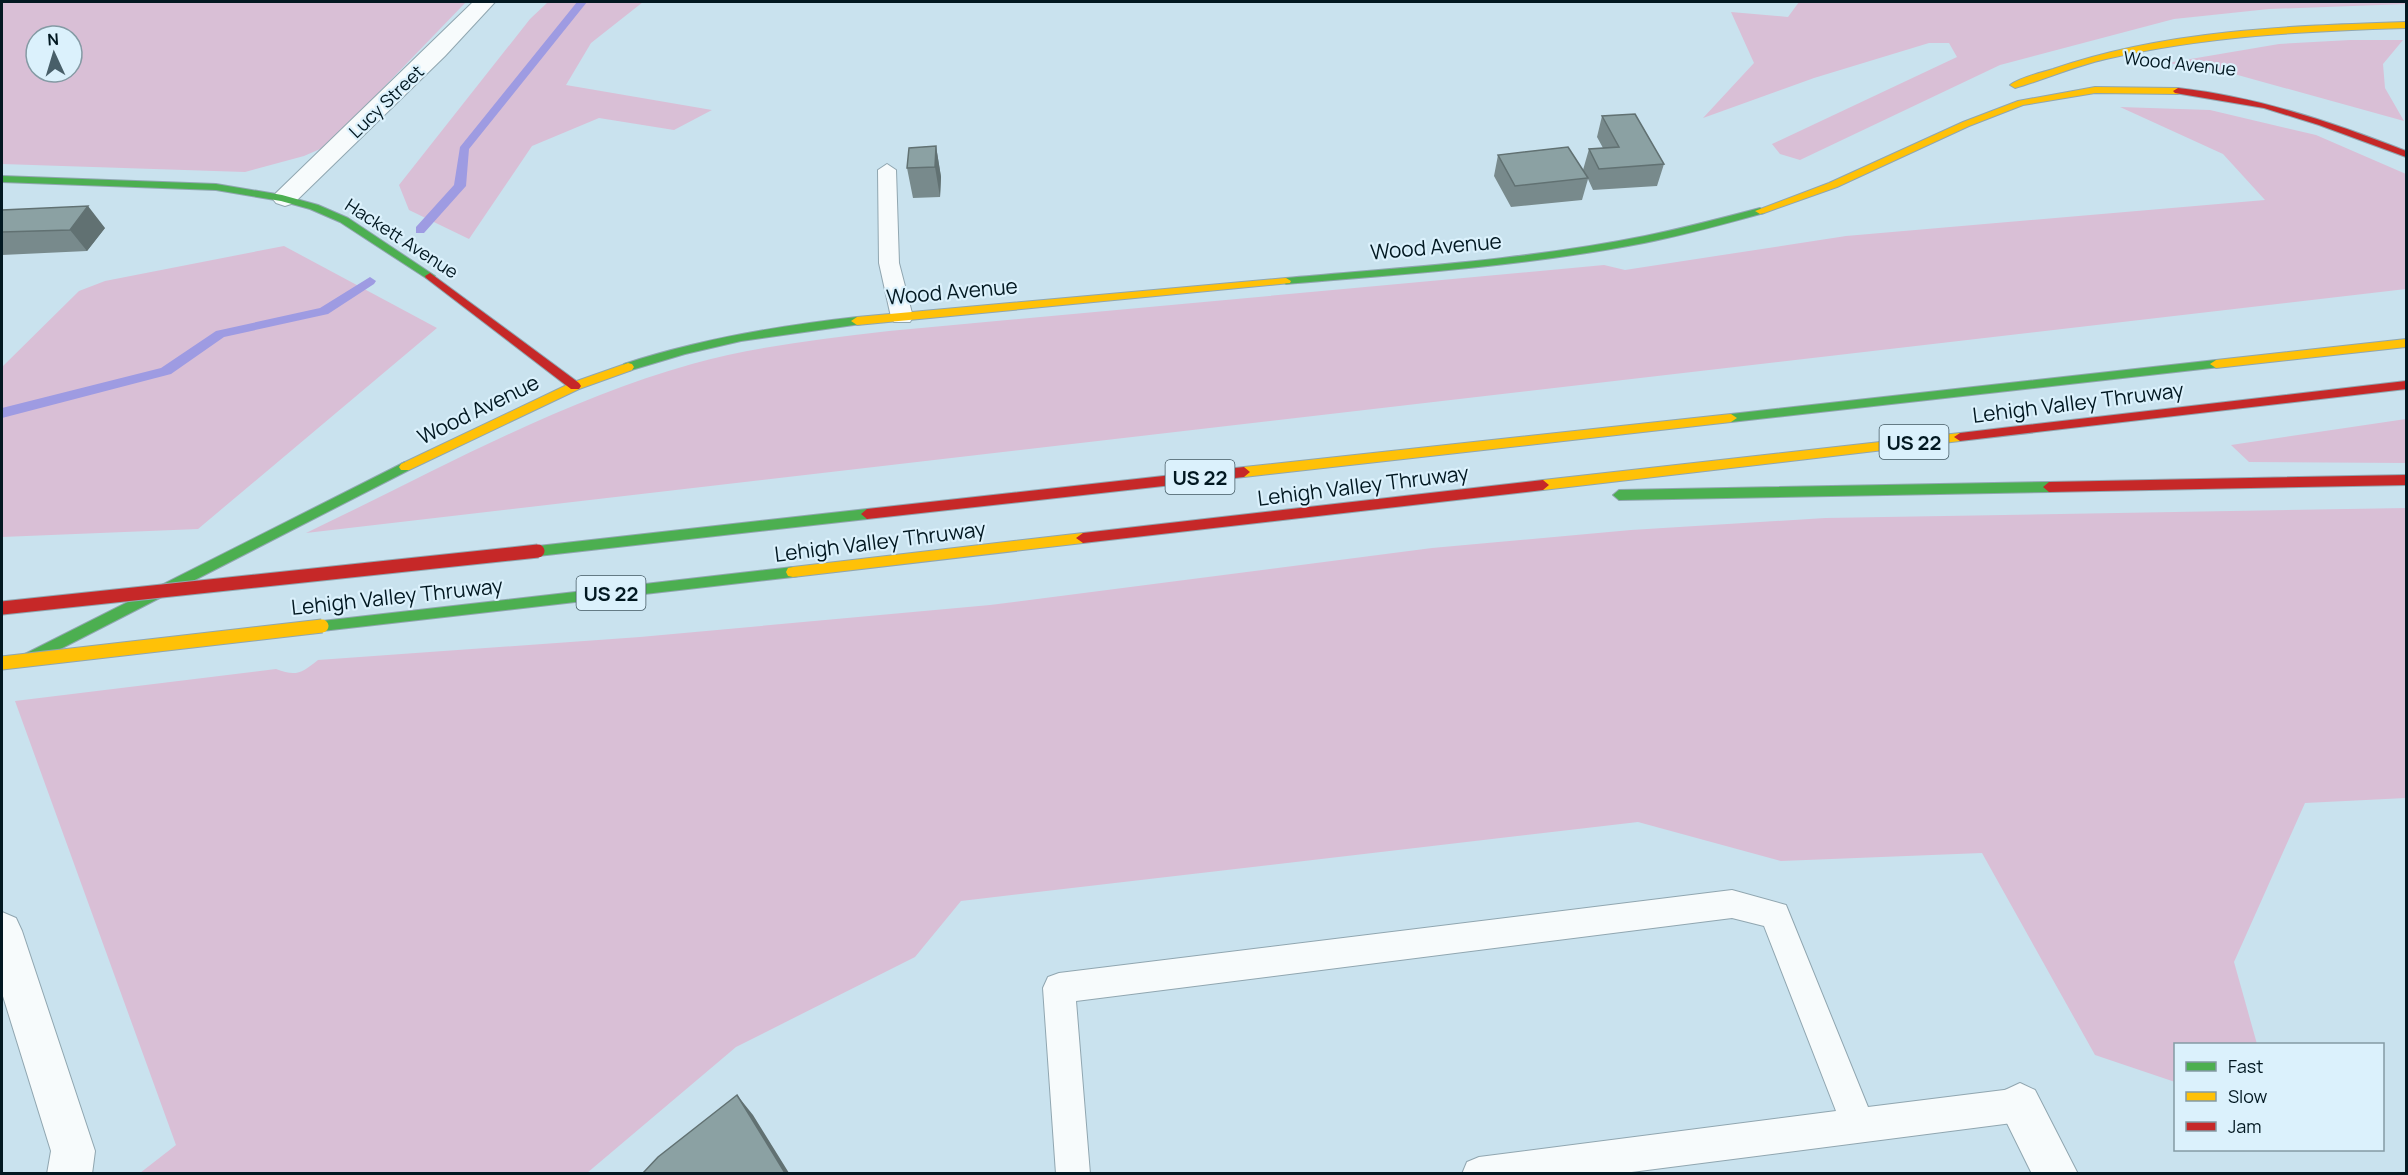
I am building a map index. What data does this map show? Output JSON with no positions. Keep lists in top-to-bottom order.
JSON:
{
  "streets": {
    "main road": [
      "Wood Avenue",
      "Hackett Avenue",
      "Lehigh Valley Thruway",
      "US 22"
    ],
    "street": ["Lucy Street"]
  },
  "crossings": [
    ["Wood Avenue", "Hackett Avenue"],
    ["Lucy Street", "Hackett Avenue"]
  ],
  "legend": ["Fast", "Slow", "Jam"],
  "north": "top"
}
